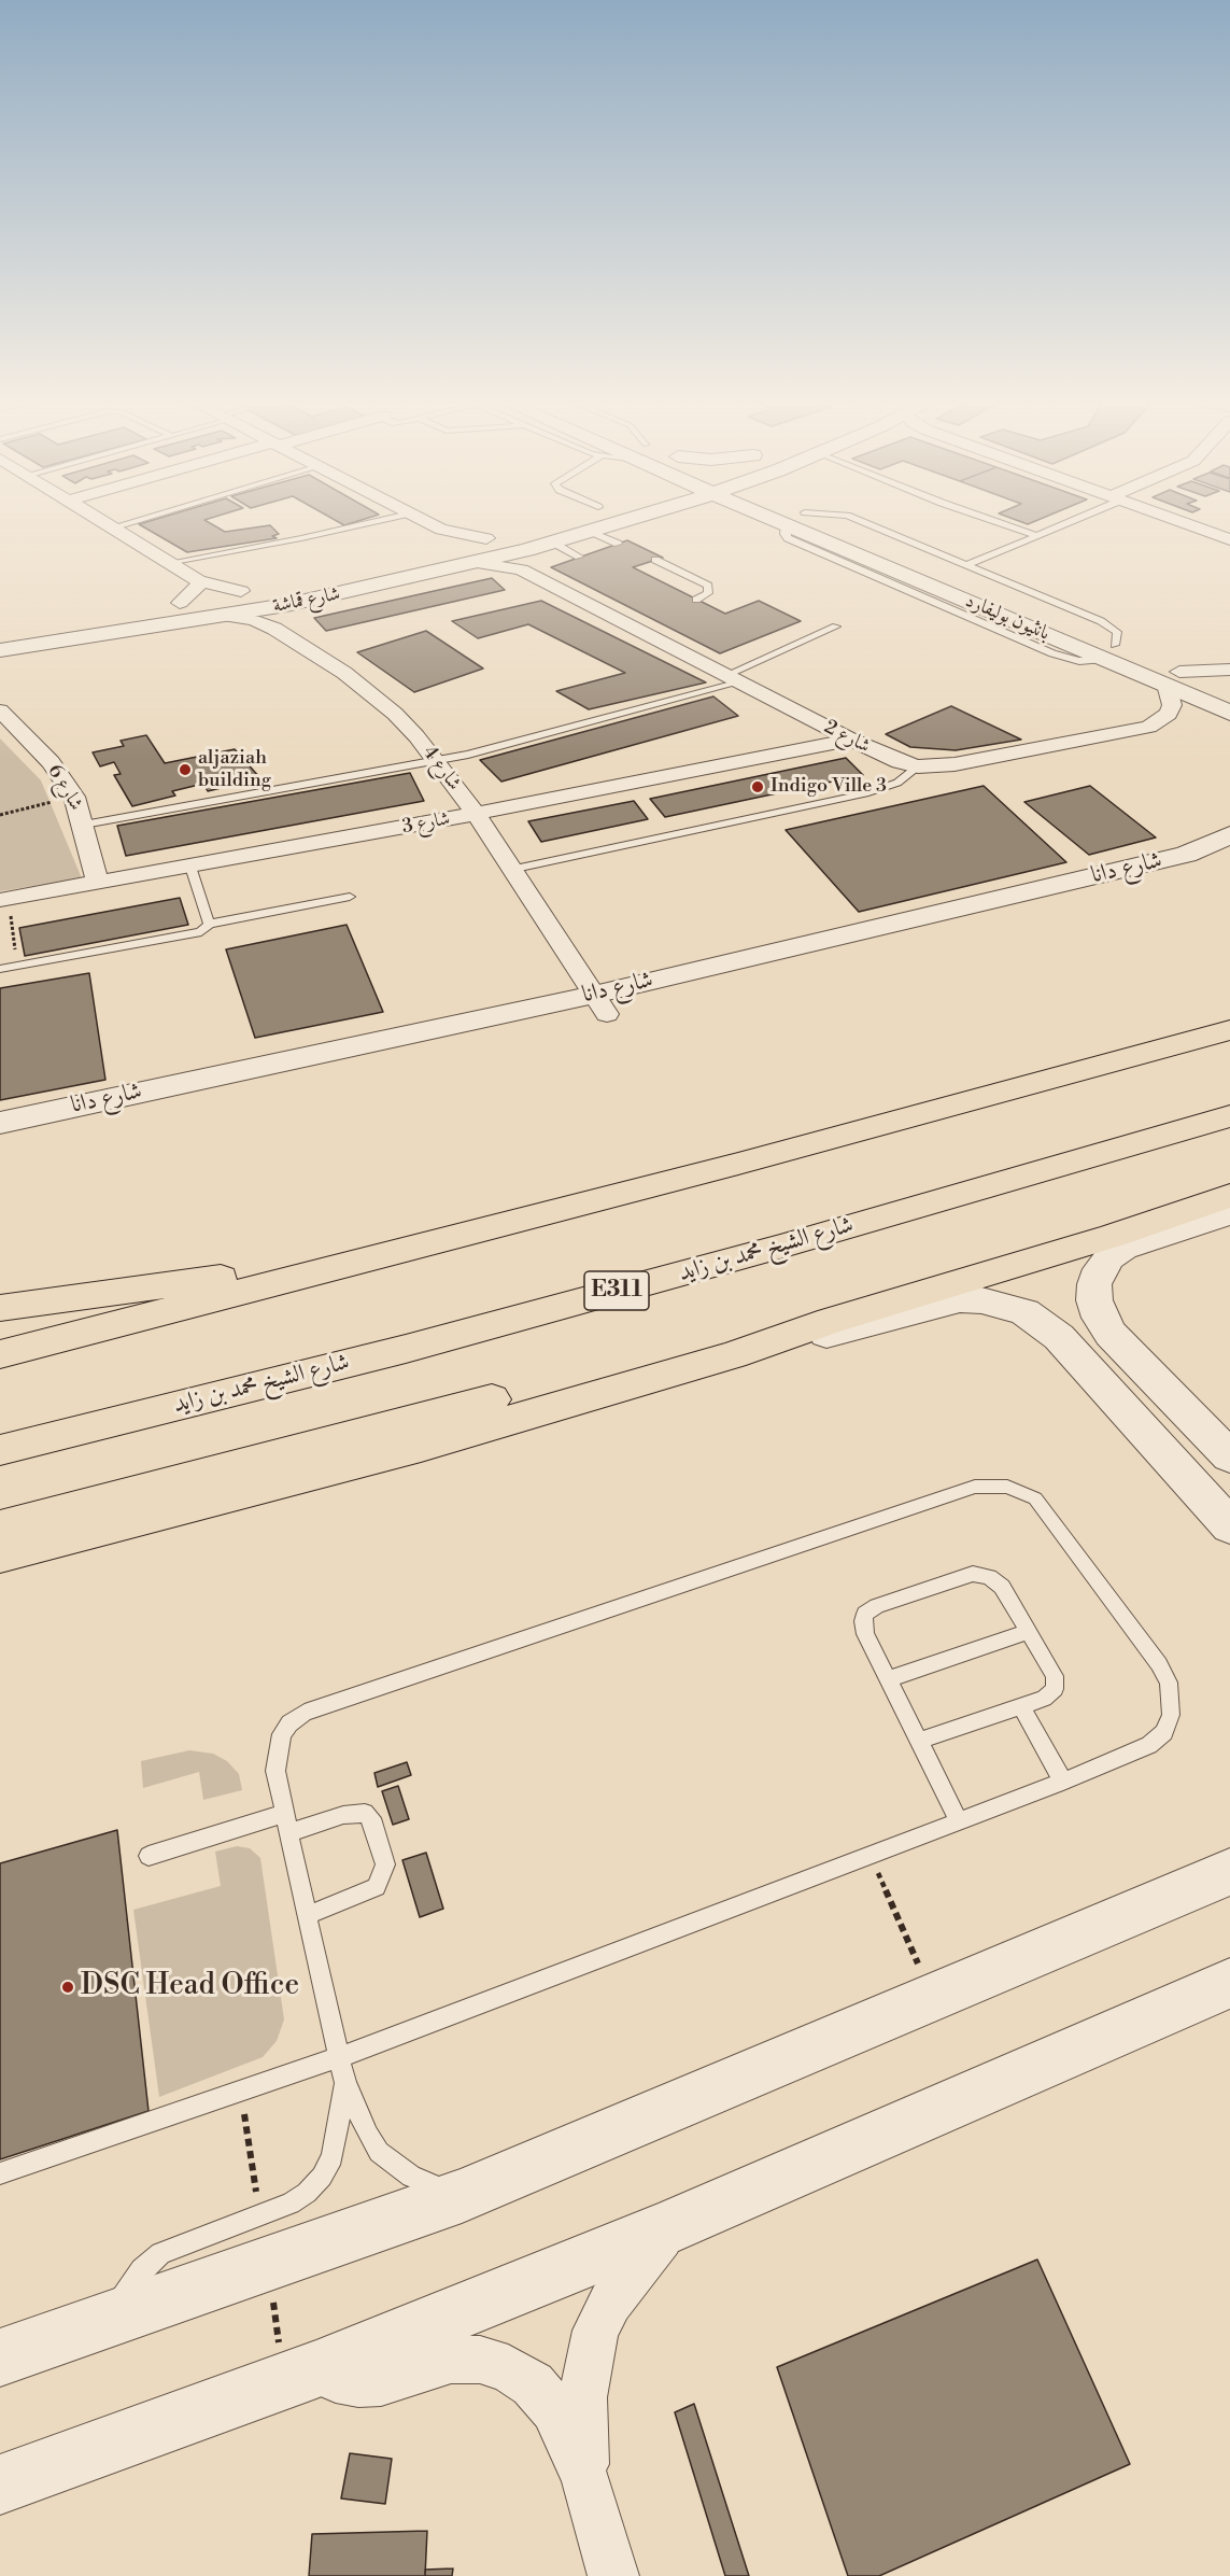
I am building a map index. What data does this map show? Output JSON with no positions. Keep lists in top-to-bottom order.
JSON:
{
  "streets": {
    "highway": ["شارع الشيخ محمد بن زايد", "E311"],
    "street": [
      "شارع قماشة",
      "بانثيون بوليفارد",
      "شارع 2",
      "شارع 4",
      "شارع 6",
      "شارع 3",
      "شارع دانا"
    ]
  },
  "crossings": [
    ["شارع قماشة", "شارع 2"],
    ["شارع قماشة", "شارع 4"],
    ["بانثيون بوليفارد", "شارع 2"],
    ["شارع 2", "شارع 3"],
    ["شارع 4", "شارع 3"],
    ["شارع 4", "شارع دانا"],
    ["شارع 6", "شارع 3"]
  ],
  "places": ["aljaziah building", "Indigo Ville 3", "DSC Head Office"]
}
